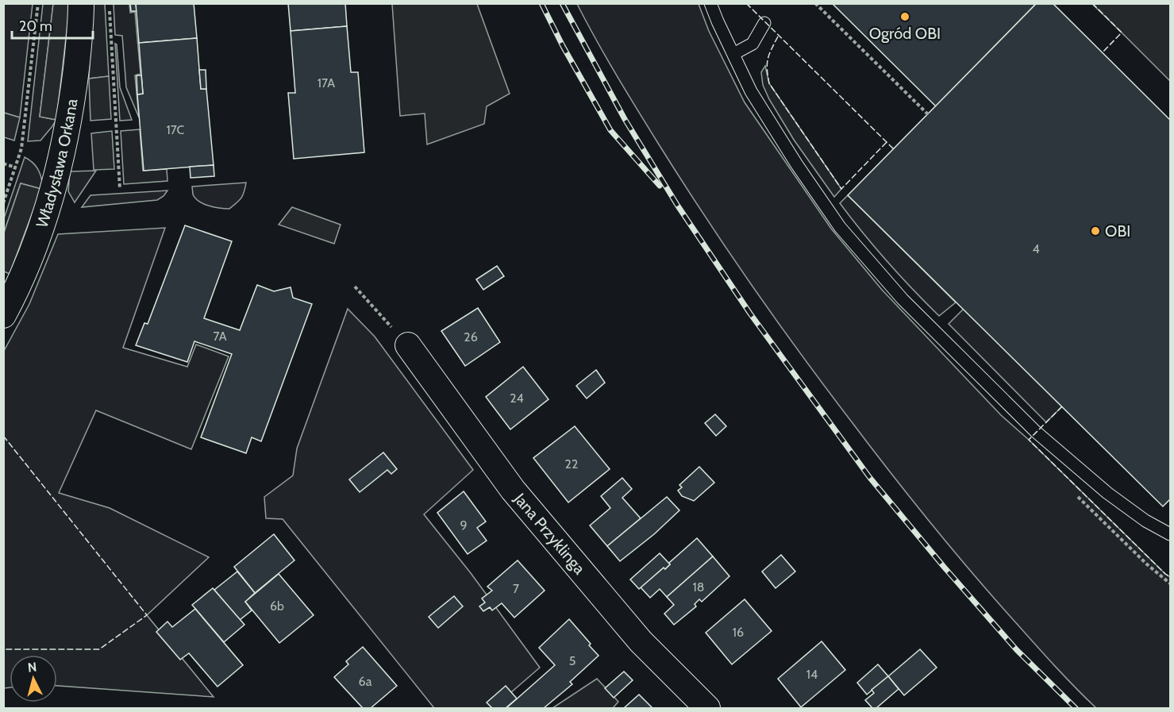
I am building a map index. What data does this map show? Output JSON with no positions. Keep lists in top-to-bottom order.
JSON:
{
  "streets": {
    "street": ["Władysława Orkana", "Jana Przyklinga"]
  },
  "places": ["Ogród OBI", "OBI"],
  "house_numbers": [
    "17A",
    "17C",
    "4",
    "7A",
    "26",
    "24",
    "22",
    "9",
    "18",
    "7",
    "6b",
    "16",
    "5",
    "14",
    "6a"
  ],
  "scale_bar": "20 m",
  "north": "top"
}
